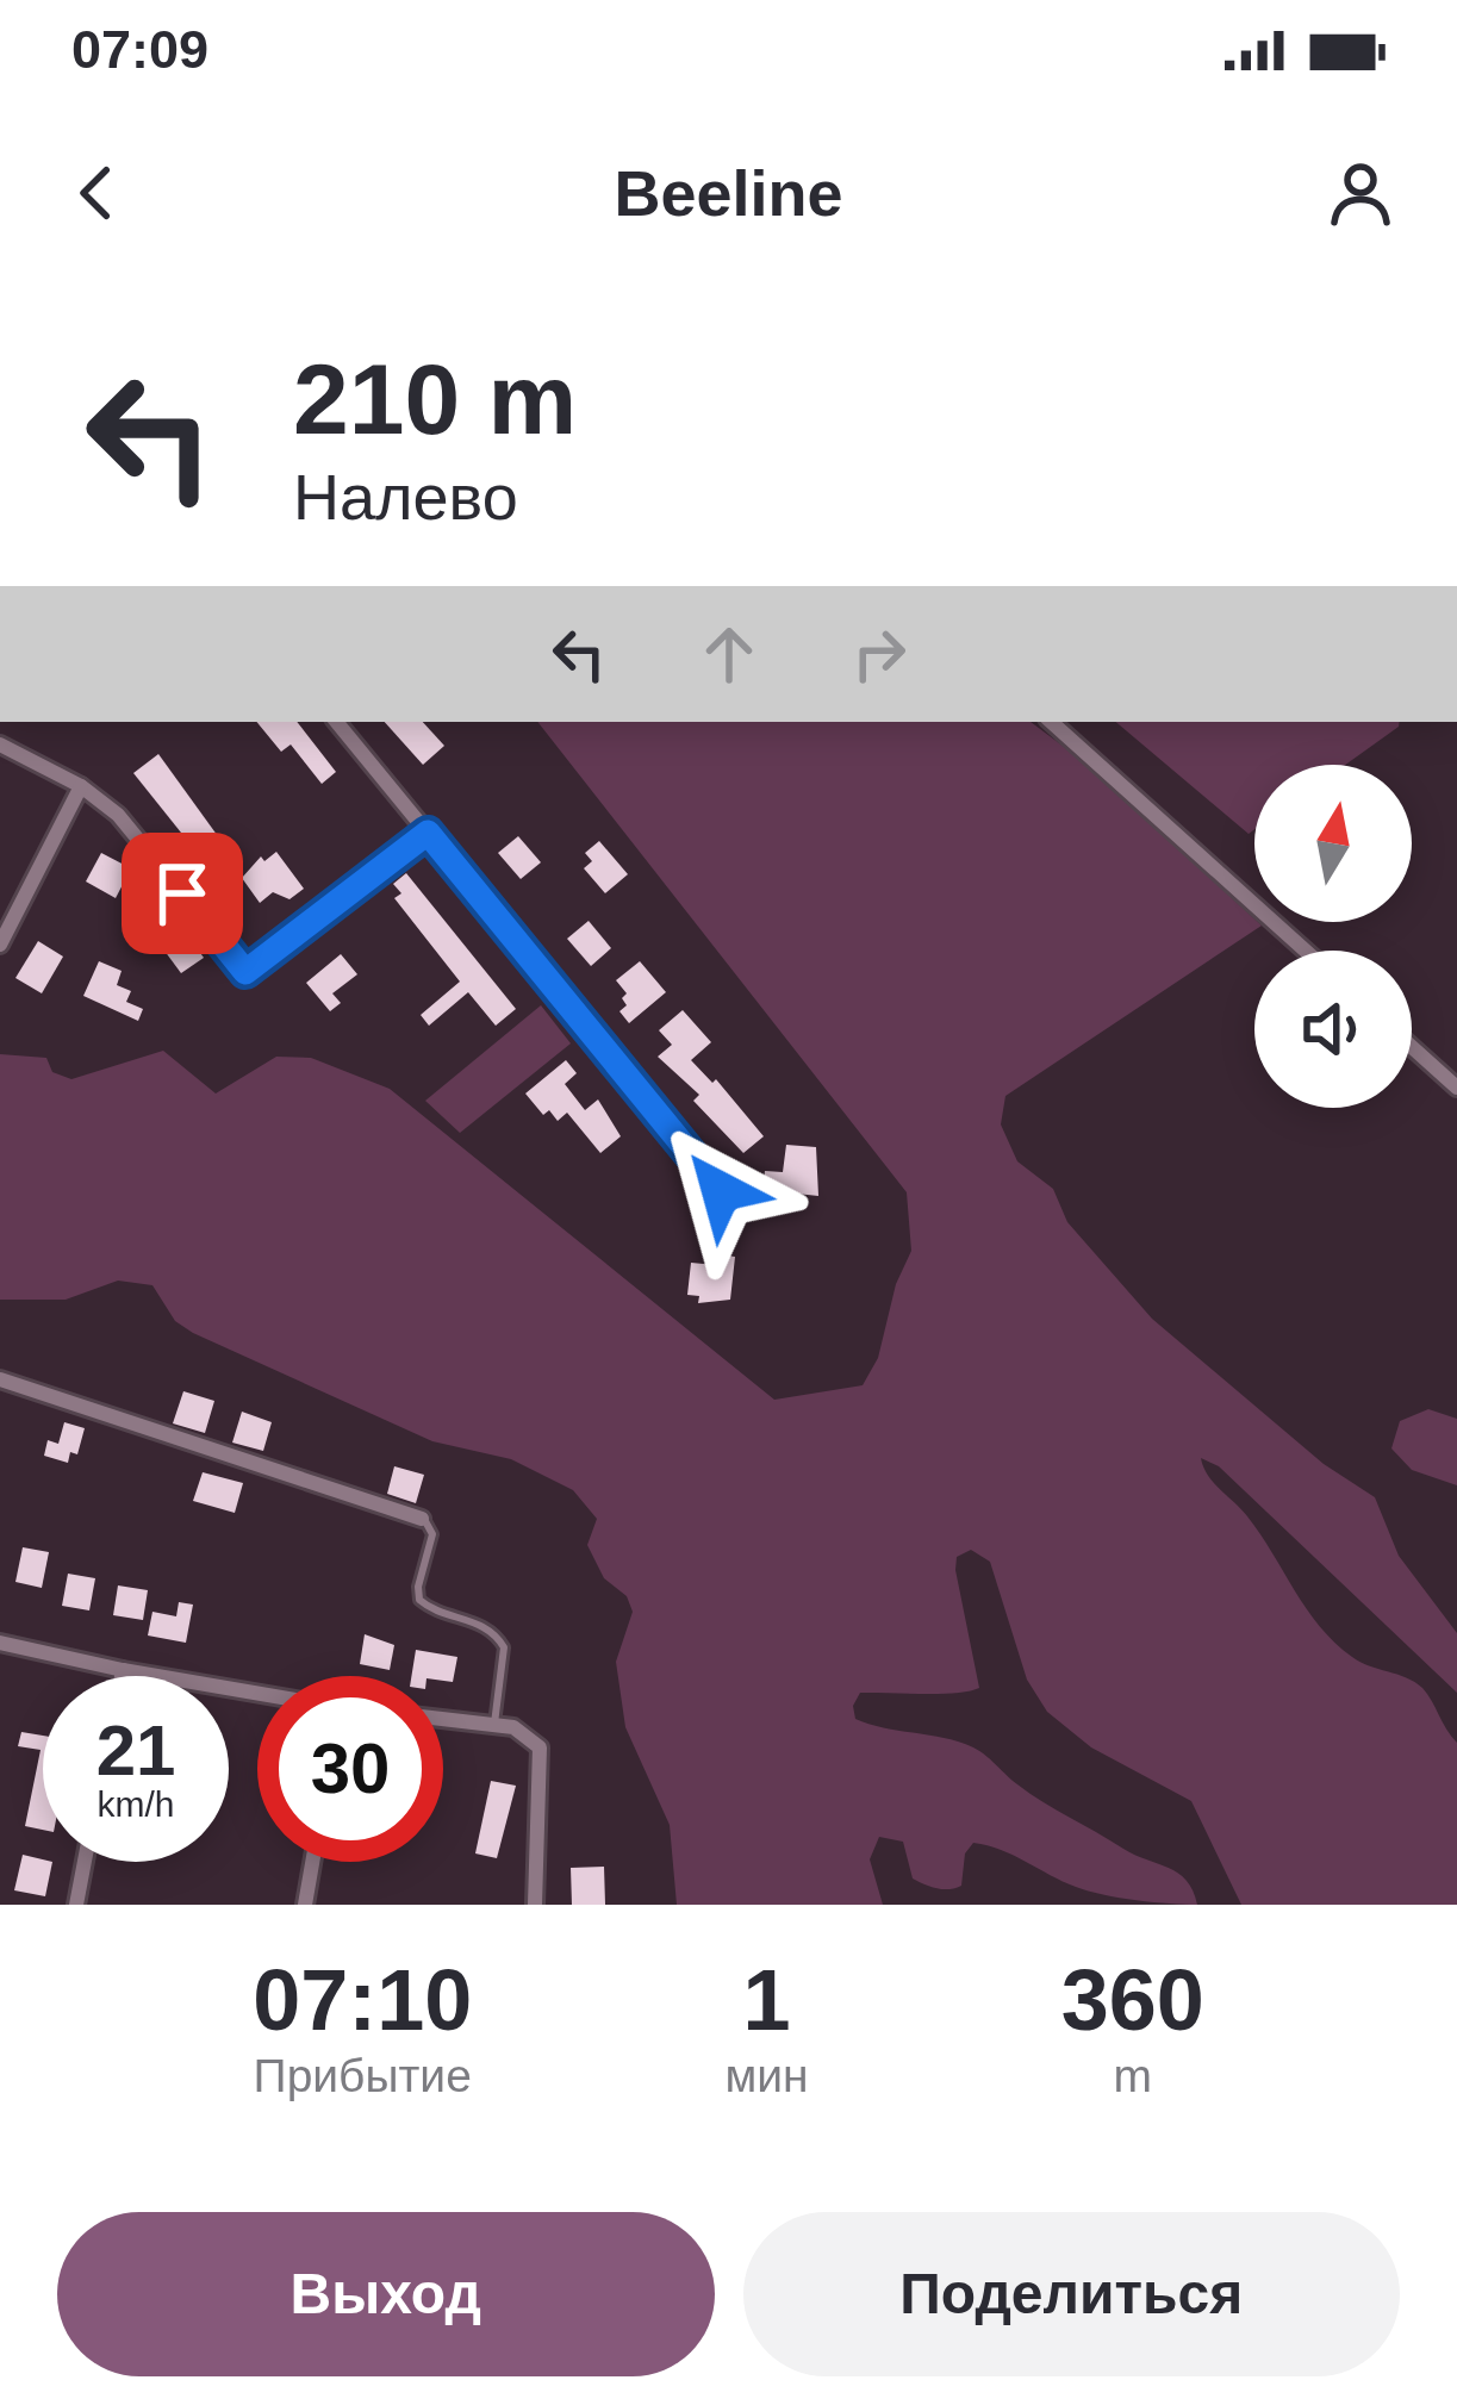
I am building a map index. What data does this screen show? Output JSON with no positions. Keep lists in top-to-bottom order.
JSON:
{
  "north": "top",
  "page": {
    "status": "07:09",
    "header": "Beeline",
    "turn": ["210 m", "Налево"],
    "speed": "21 km/h",
    "limit": "30",
    "eta": [
      "07:10",
      "Прибытие",
      "1",
      "мин",
      "360",
      "m"
    ],
    "buttons": ["Выход", "Поделиться"]
  }
}
